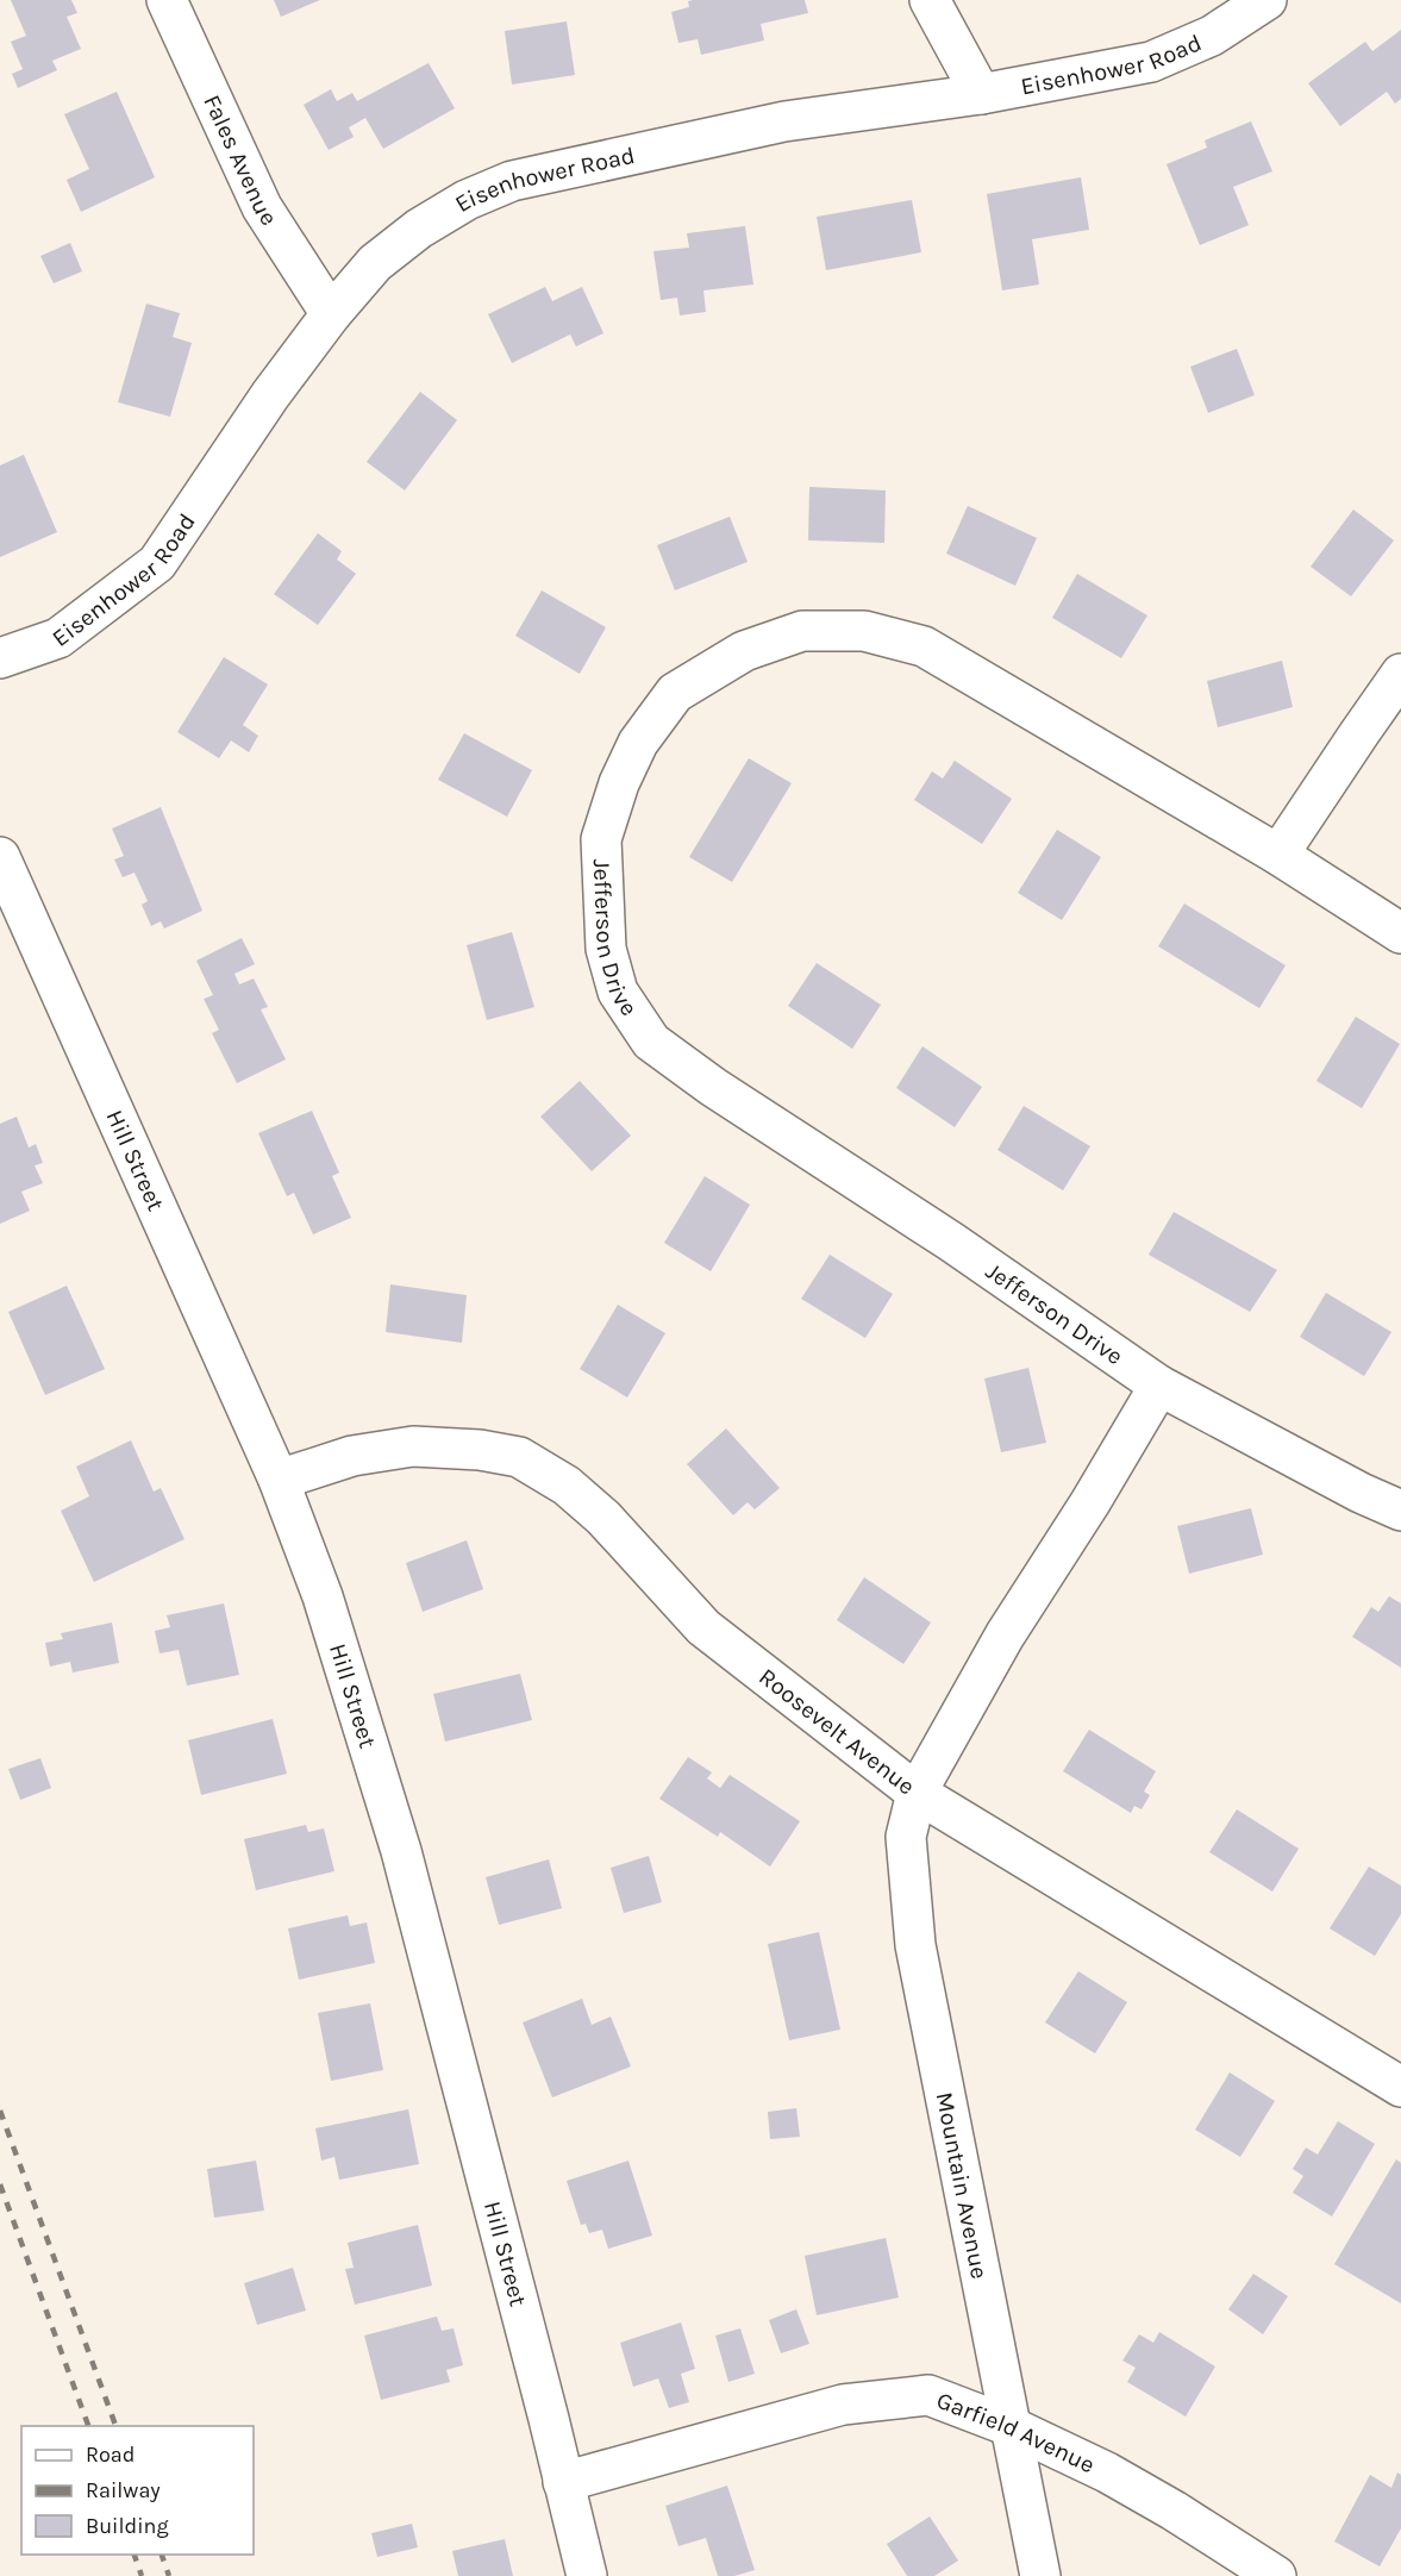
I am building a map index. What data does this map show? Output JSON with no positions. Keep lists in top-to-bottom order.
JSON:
{
  "streets": {
    "street": [
      "Eisenhower Road",
      "Fales Avenue",
      "Jefferson Drive",
      "Hill Street",
      "Roosevelt Avenue",
      "Mountain Avenue",
      "Garfield Avenue"
    ]
  },
  "crossings": [
    ["Eisenhower Road", "Fales Avenue"],
    ["Hill Street", "Roosevelt Avenue"],
    ["Hill Street", "Garfield Avenue"],
    ["Roosevelt Avenue", "Mountain Avenue"],
    ["Mountain Avenue", "Garfield Avenue"]
  ],
  "legend": ["Road", "Railway", "Building"]
}
